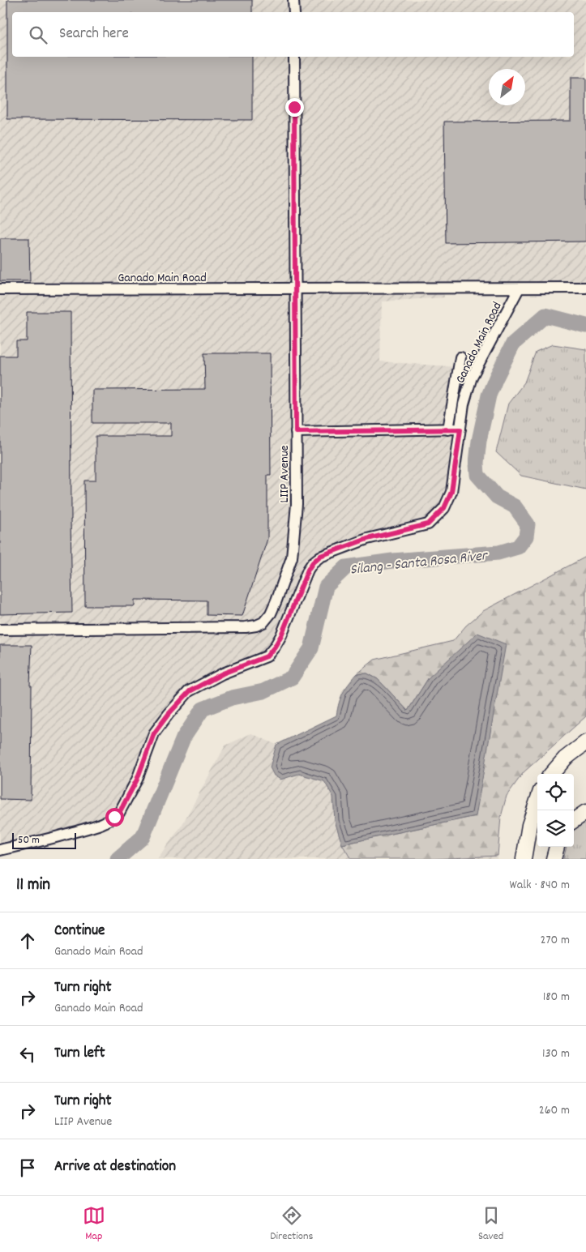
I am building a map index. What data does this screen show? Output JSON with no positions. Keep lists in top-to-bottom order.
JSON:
{
  "streets": {
    "street": ["Ganado Main Road", "LIIP Avenue"]
  },
  "crossings": [
    ["Ganado Main Road", "LIIP Avenue"]
  ],
  "water": ["Silang - Santa Rosa River"],
  "scale_bar": "50 m",
  "north": "top right",
  "page": {
    "search": "Search here",
    "scale": "50 m",
    "heading": ["11 min", "Walk · 840 m"],
    "list": [
      ["Continue", "Ganado Main Road", "270 m"],
      ["Turn right", "Ganado Main Road", "180 m"],
      ["Turn left", "130 m"],
      ["Turn right", "LIIP Avenue", "260 m"],
      "Arrive at destination"
    ],
    "nav": ["Map", "Directions", "Saved"]
  }
}
